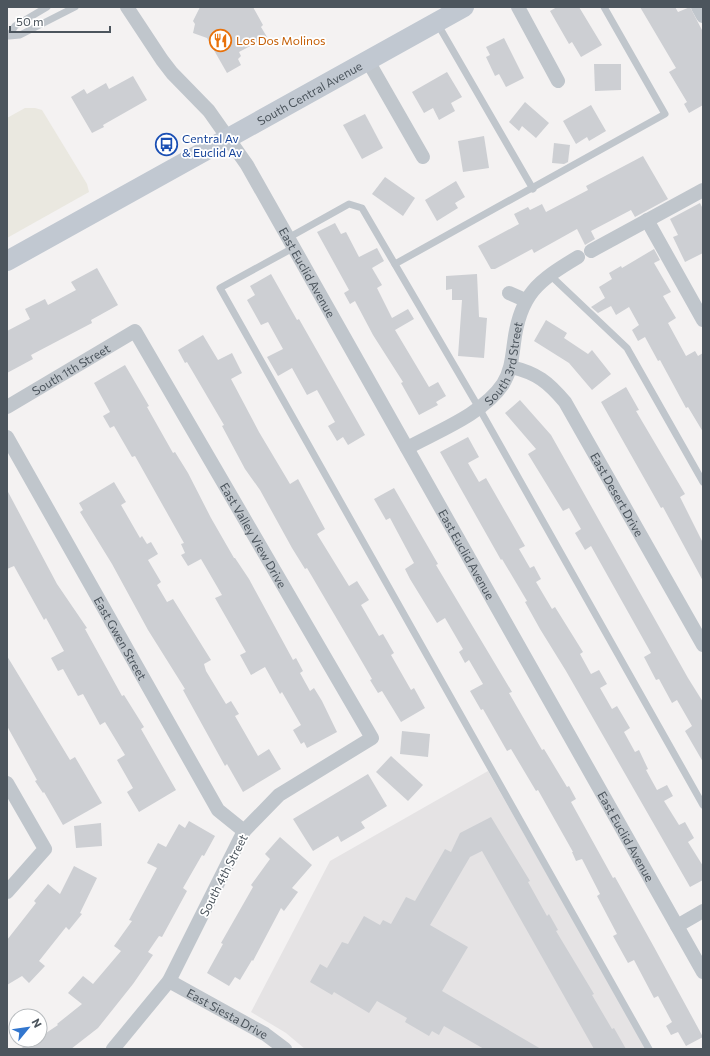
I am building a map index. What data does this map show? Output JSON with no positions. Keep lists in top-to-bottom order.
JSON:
{
  "streets": {
    "main road": ["South Central Avenue"],
    "street": [
      "East Euclid Avenue",
      "South 3rd Street",
      "South 1th Street",
      "East Desert Drive",
      "East Valley View Drive",
      "East Gwen Street",
      "South 4th Street",
      "East Siesta Drive"
    ]
  },
  "crossings": [
    ["South Central Avenue", "East Euclid Avenue"],
    ["East Euclid Avenue", "South 3rd Street"],
    ["South 3rd Street", "East Desert Drive"],
    ["South 1th Street", "East Valley View Drive"],
    ["East Valley View Drive", "South 4th Street"],
    ["East Gwen Street", "South 4th Street"],
    ["South 4th Street", "East Siesta Drive"]
  ],
  "places": {
    "restaurant": ["Los Dos Molinos"],
    "bus stop": ["Central Av & Euclid Av"]
  },
  "scale_bar": "50 m",
  "north": "top right"
}
